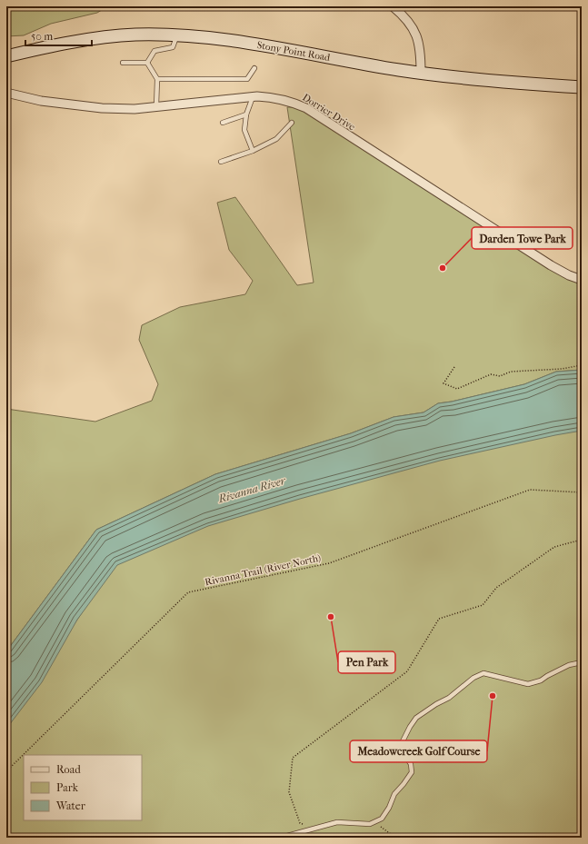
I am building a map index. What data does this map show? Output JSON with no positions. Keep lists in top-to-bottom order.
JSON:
{
  "streets": {
    "main road": ["Stony Point Road"],
    "street": ["Dorrier Drive"],
    "path": ["Rivanna Trail (River North)"]
  },
  "water": ["Rivanna River"],
  "places": ["Darden Towe Park", "Pen Park", "Meadowcreek Golf Course"],
  "legend": ["Road", "Park", "Water"],
  "scale_bar": "50 m"
}
